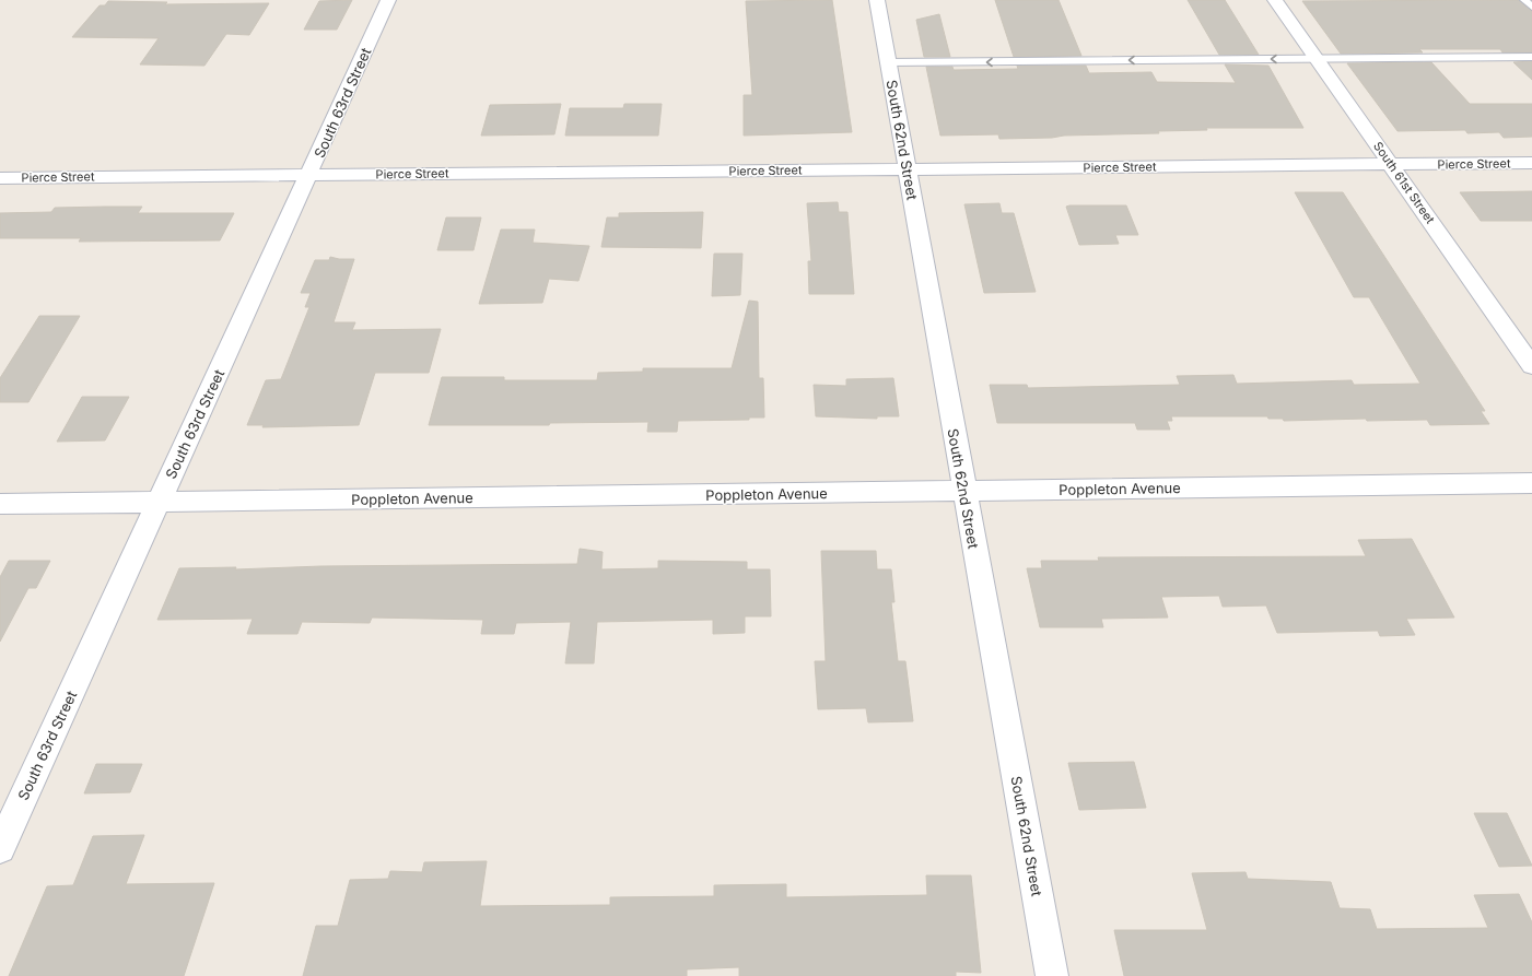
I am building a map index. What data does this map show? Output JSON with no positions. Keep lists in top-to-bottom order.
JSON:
{
  "streets": {
    "street": [
      "South 63rd Street",
      "South 62nd Street",
      "Pierce Street",
      "South 61st Street",
      "Poppleton Avenue"
    ]
  },
  "crossings": [
    ["South 63rd Street", "Pierce Street"],
    ["South 63rd Street", "Poppleton Avenue"],
    ["South 62nd Street", "Pierce Street"],
    ["South 62nd Street", "Poppleton Avenue"],
    ["Pierce Street", "South 61st Street"]
  ]
}
